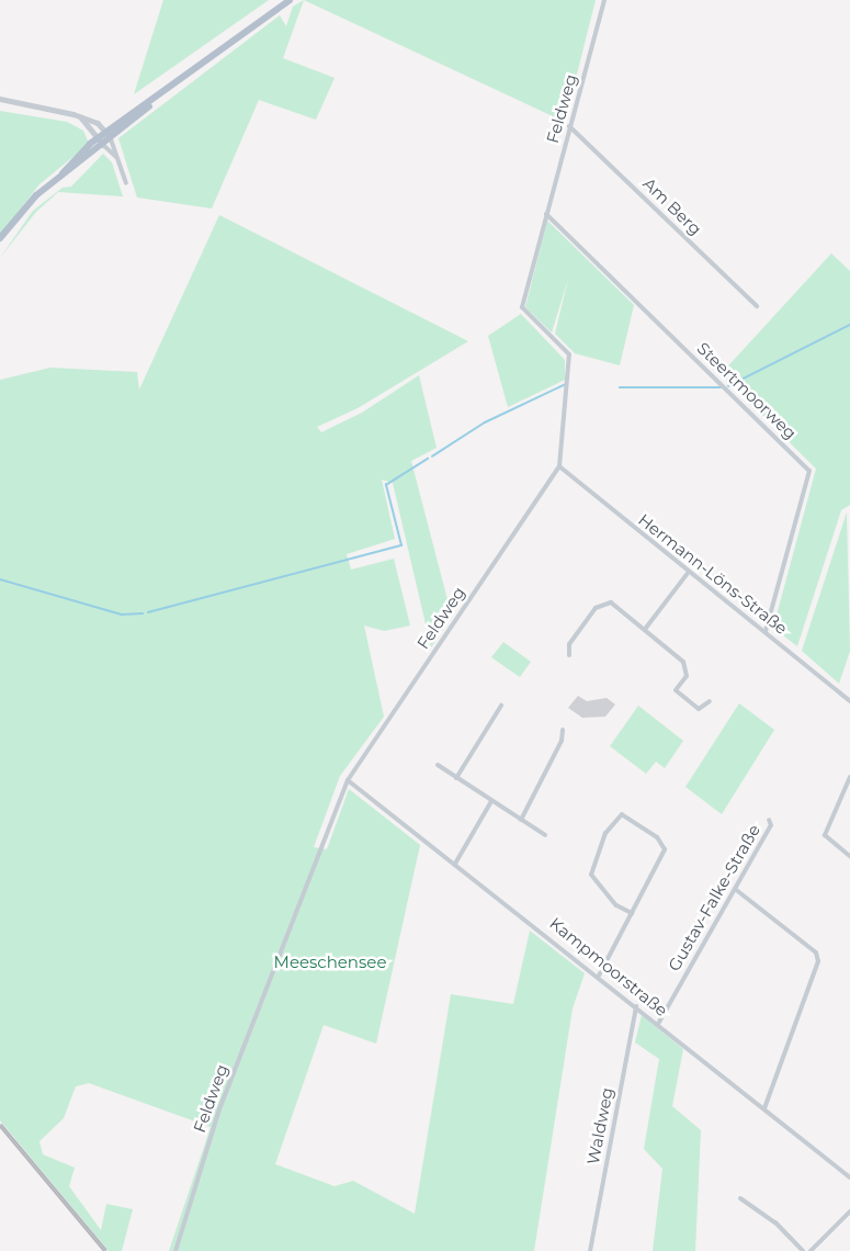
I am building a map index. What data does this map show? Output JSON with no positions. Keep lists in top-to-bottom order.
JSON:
{
  "streets": {
    "street": [
      "Feldweg",
      "Am Berg",
      "Steertmoorweg",
      "Hermann-Löns-Straße",
      "Gustav-Falke-Straße",
      "Kampmoorstraße",
      "Waldweg"
    ]
  },
  "crossings": [
    ["Feldweg", "Am Berg"],
    ["Feldweg", "Steertmoorweg"],
    ["Feldweg", "Hermann-Löns-Straße"],
    ["Feldweg", "Kampmoorstraße"],
    ["Steertmoorweg", "Hermann-Löns-Straße"],
    ["Gustav-Falke-Straße", "Kampmoorstraße"],
    ["Kampmoorstraße", "Waldweg"]
  ],
  "parks": ["Meeschensee"]
}
